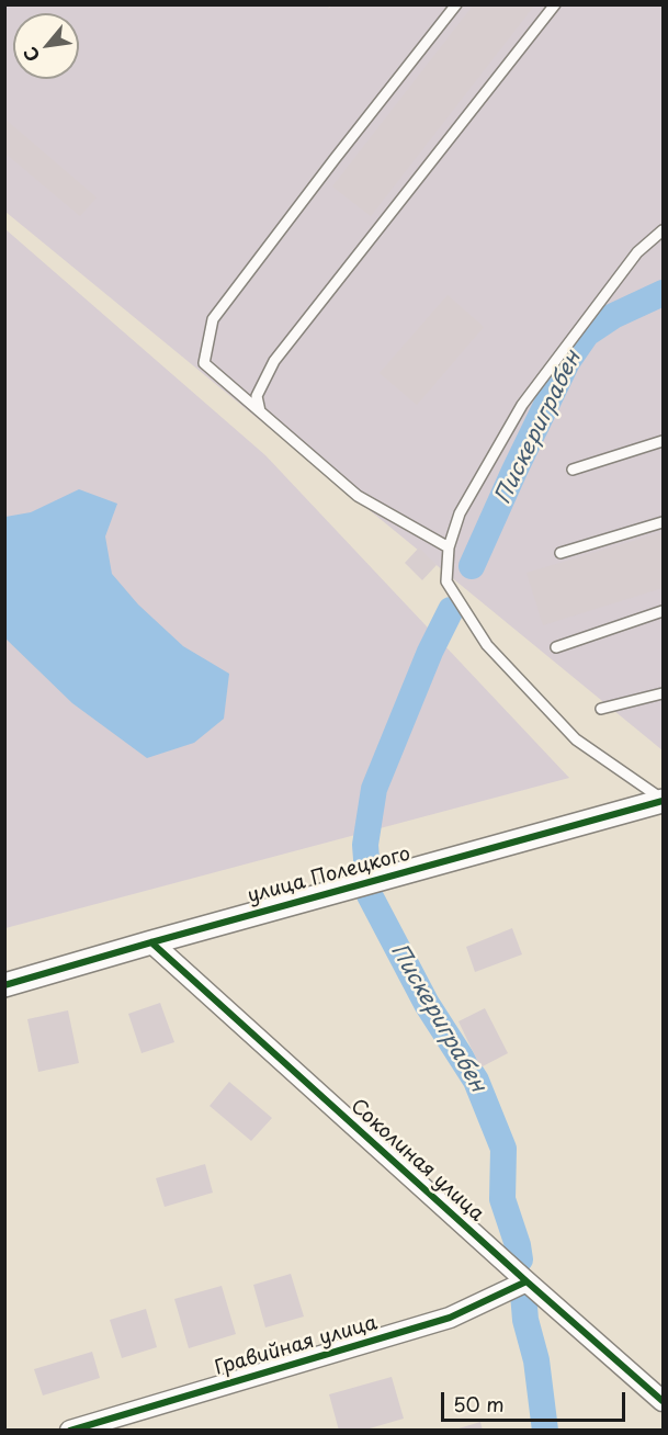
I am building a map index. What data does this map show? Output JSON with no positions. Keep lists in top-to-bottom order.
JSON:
{
  "streets": {
    "street": ["улица Полецкого", "Соколиная улица", "Гравийная улица"]
  },
  "crossings": [
    ["улица Полецкого", "Соколиная улица"],
    ["Соколиная улица", "Гравийная улица"]
  ],
  "water": ["Пискериграбен"],
  "scale_bar": "50 m",
  "north": "bottom left"
}
